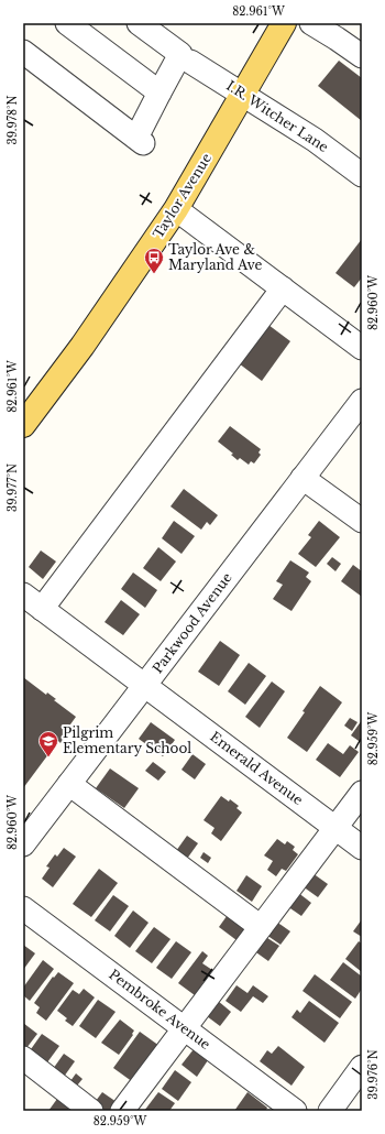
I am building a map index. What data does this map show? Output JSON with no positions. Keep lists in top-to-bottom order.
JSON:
{
  "streets": {
    "main road": ["Taylor Avenue"],
    "street": [
      "I.R. Witcher Lane",
      "Parkwood Avenue",
      "Emerald Avenue",
      "Pembroke Avenue"
    ]
  },
  "crossings": [
    ["I.R. Witcher Lane", "Taylor Avenue"],
    ["Parkwood Avenue", "Emerald Avenue"]
  ],
  "places": {
    "bus stop": ["Taylor Ave & Maryland Ave"],
    "school or university": ["Pilgrim Elementary School"]
  },
  "coordinates": [
    "82.961°W",
    "39.978°N",
    "82.960°W",
    "39.977°N",
    "82.959°W",
    "39.976°N"
  ]
}
